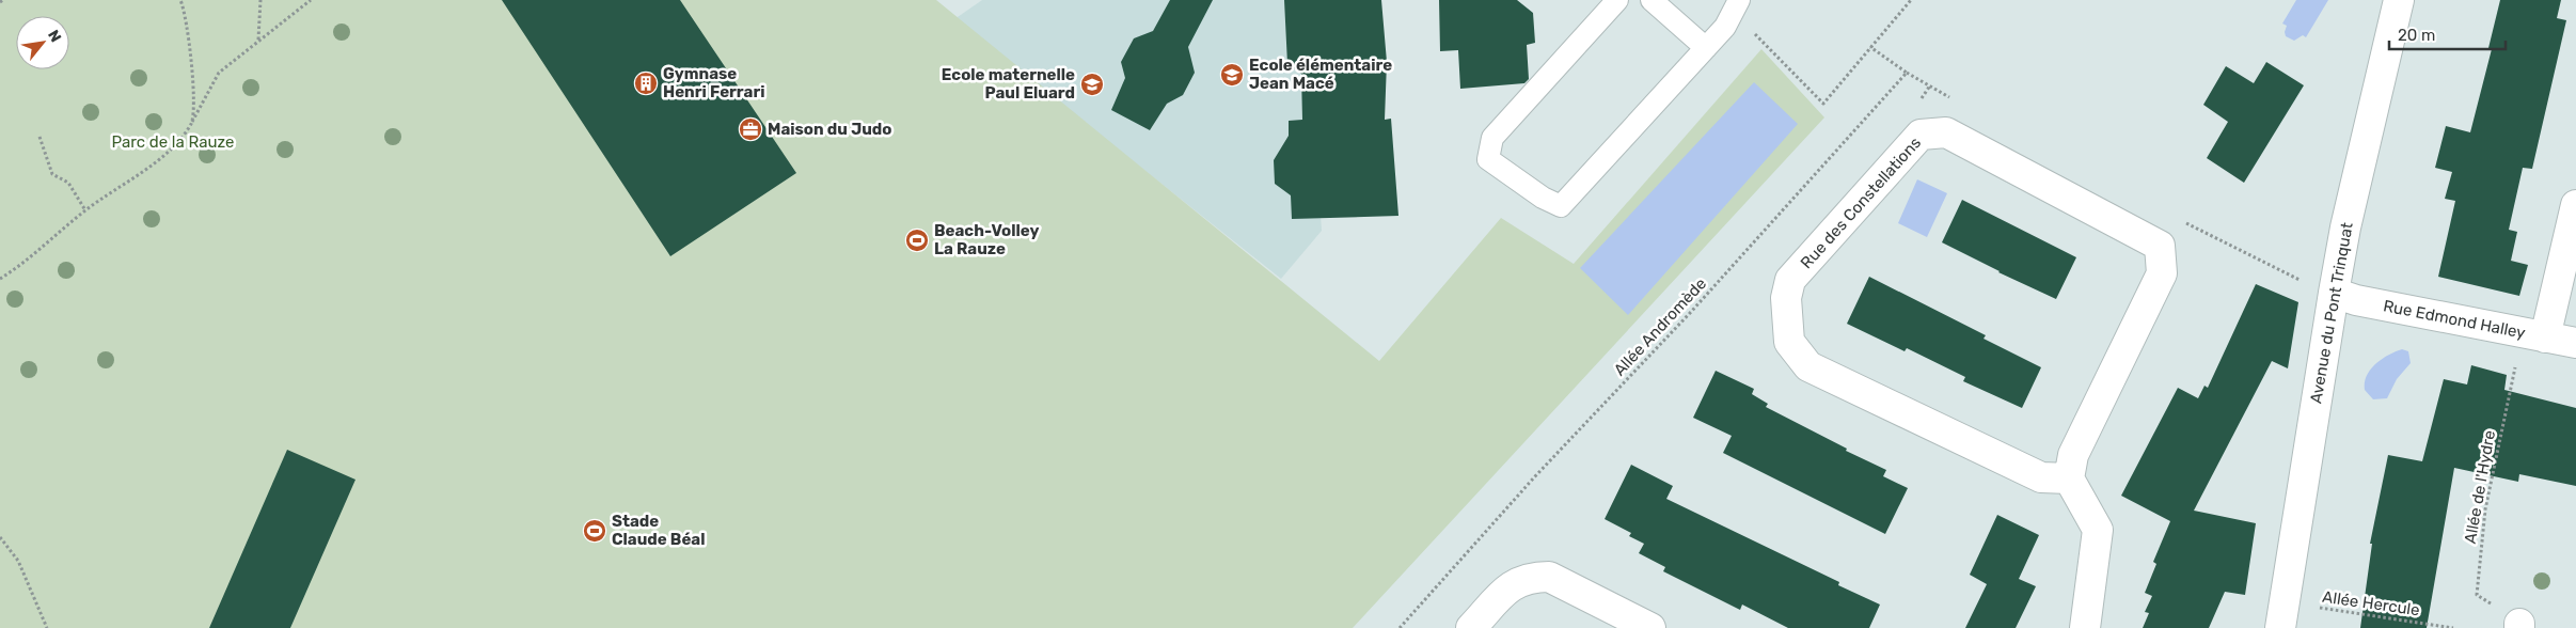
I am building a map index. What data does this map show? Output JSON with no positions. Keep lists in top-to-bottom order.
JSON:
{
  "streets": {
    "street": ["Rue des Constellations", "Avenue du Pont Trinquat", "Rue Edmond Halley"],
    "path": ["Allée Andromède", "Allée de l'Hydre", "Allée Hercule"]
  },
  "crossings": [
    ["Avenue du Pont Trinquat", "Rue Edmond Halley"],
    ["Avenue du Pont Trinquat", "Allée Hercule"],
    ["Rue Edmond Halley", "Allée de l'Hydre"]
  ],
  "parks": ["Parc de la Rauze"],
  "places": {
    "school or university": ["Ecole élémentaire Jean Macé", "Ecole maternelle Paul Eluard"],
    "building": ["Gymnase Henri Ferrari"],
    "office": ["Maison du Judo"],
    "sports": ["Beach-Volley La Rauze", "Stade Claude Béal"]
  },
  "scale_bar": "20 m",
  "north": "top right"
}
